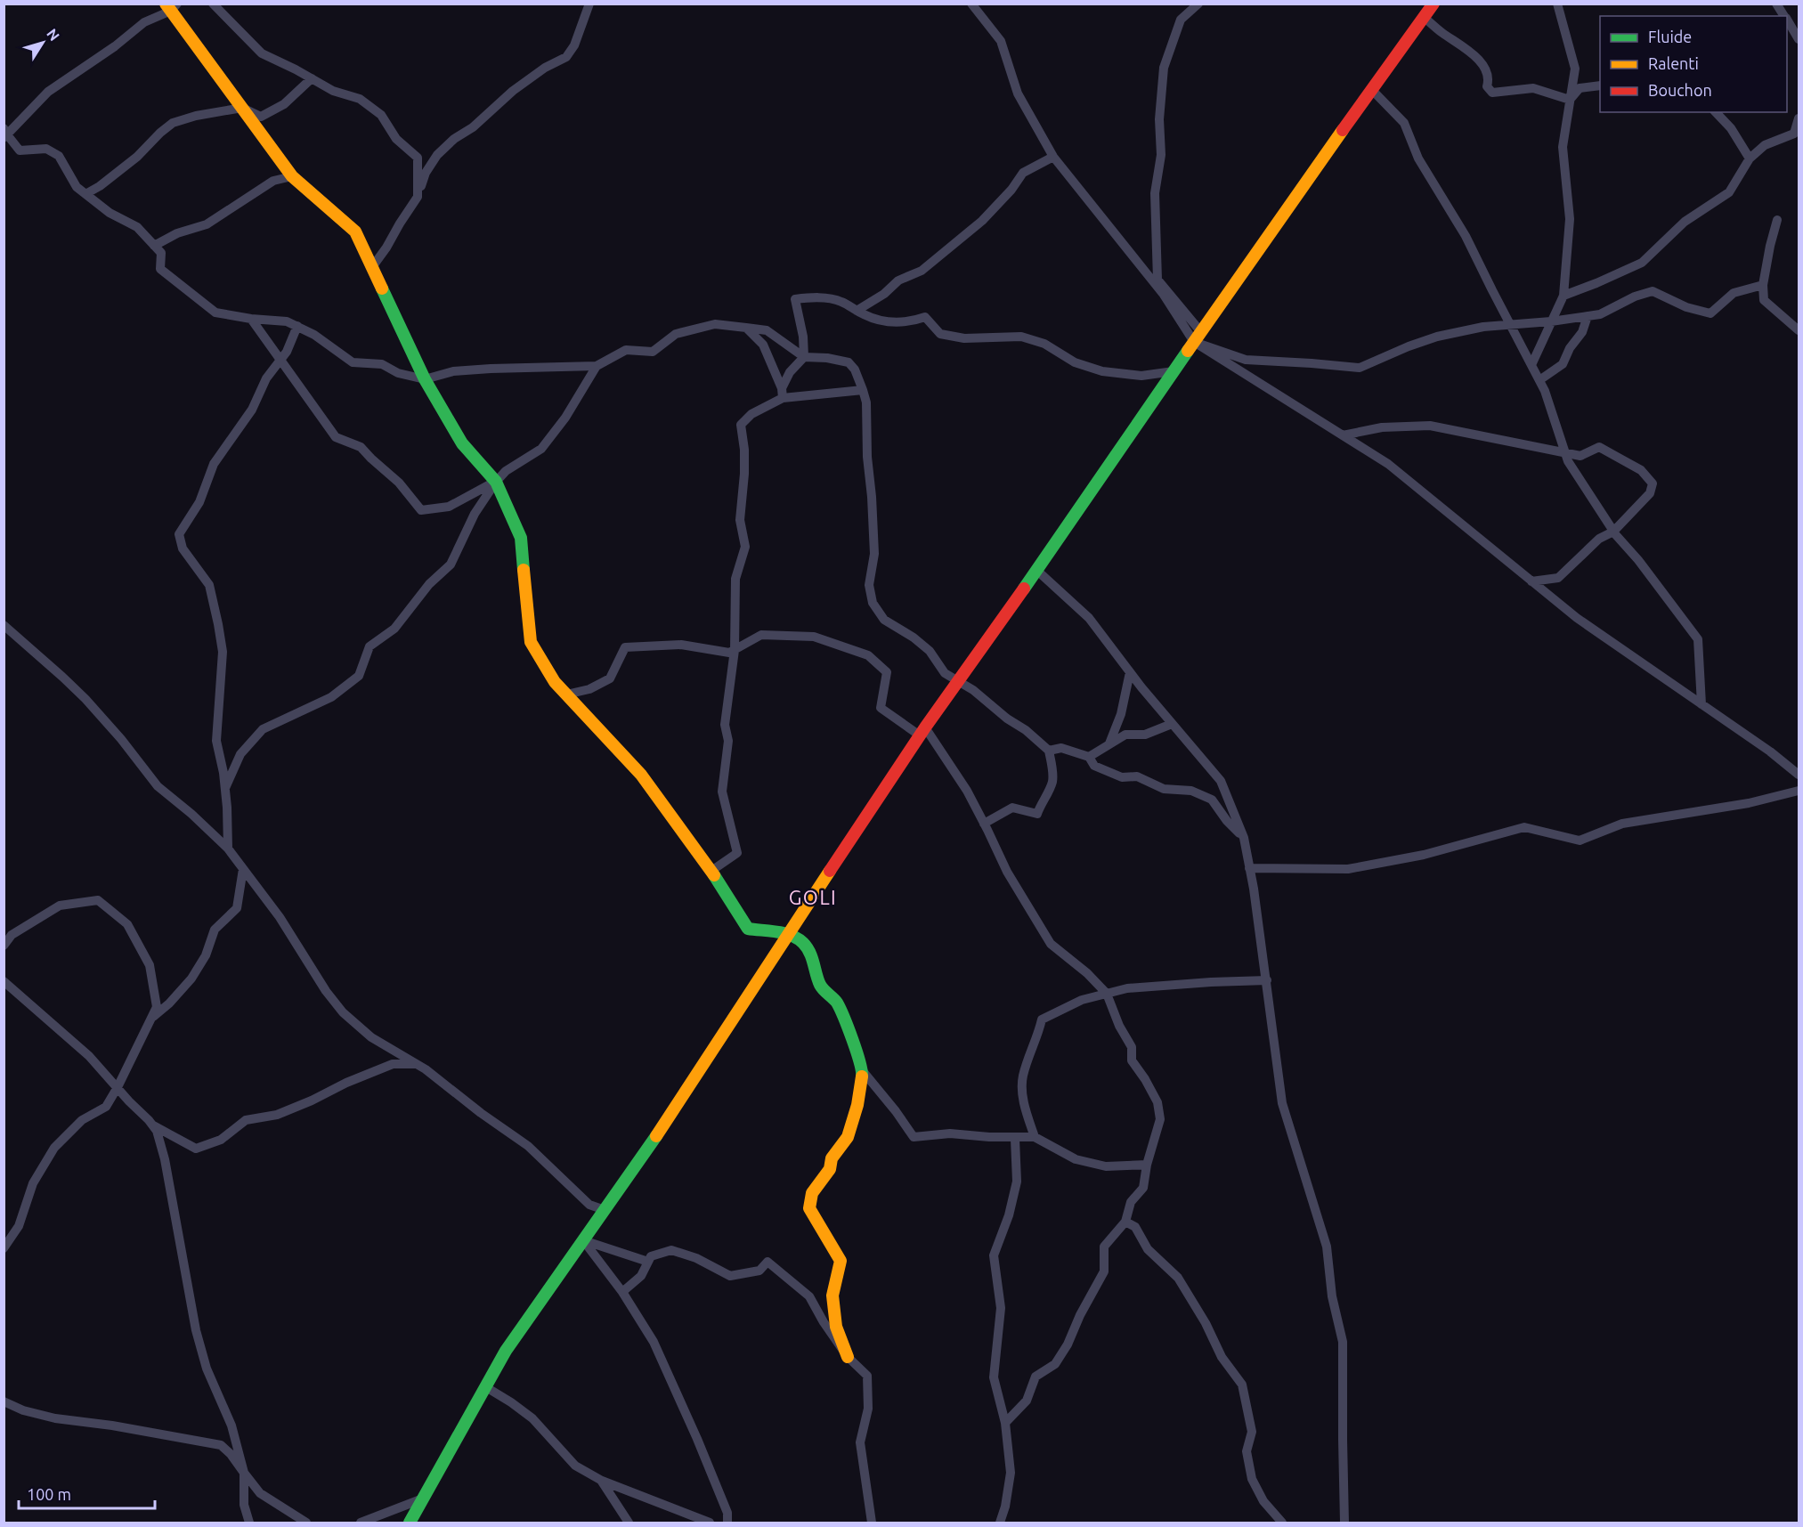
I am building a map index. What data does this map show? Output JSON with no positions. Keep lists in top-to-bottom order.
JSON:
{
  "districts": ["GOLI"],
  "legend": ["Fluide", "Ralenti", "Bouchon"],
  "scale_bar": "100 m",
  "north": "top right"
}
